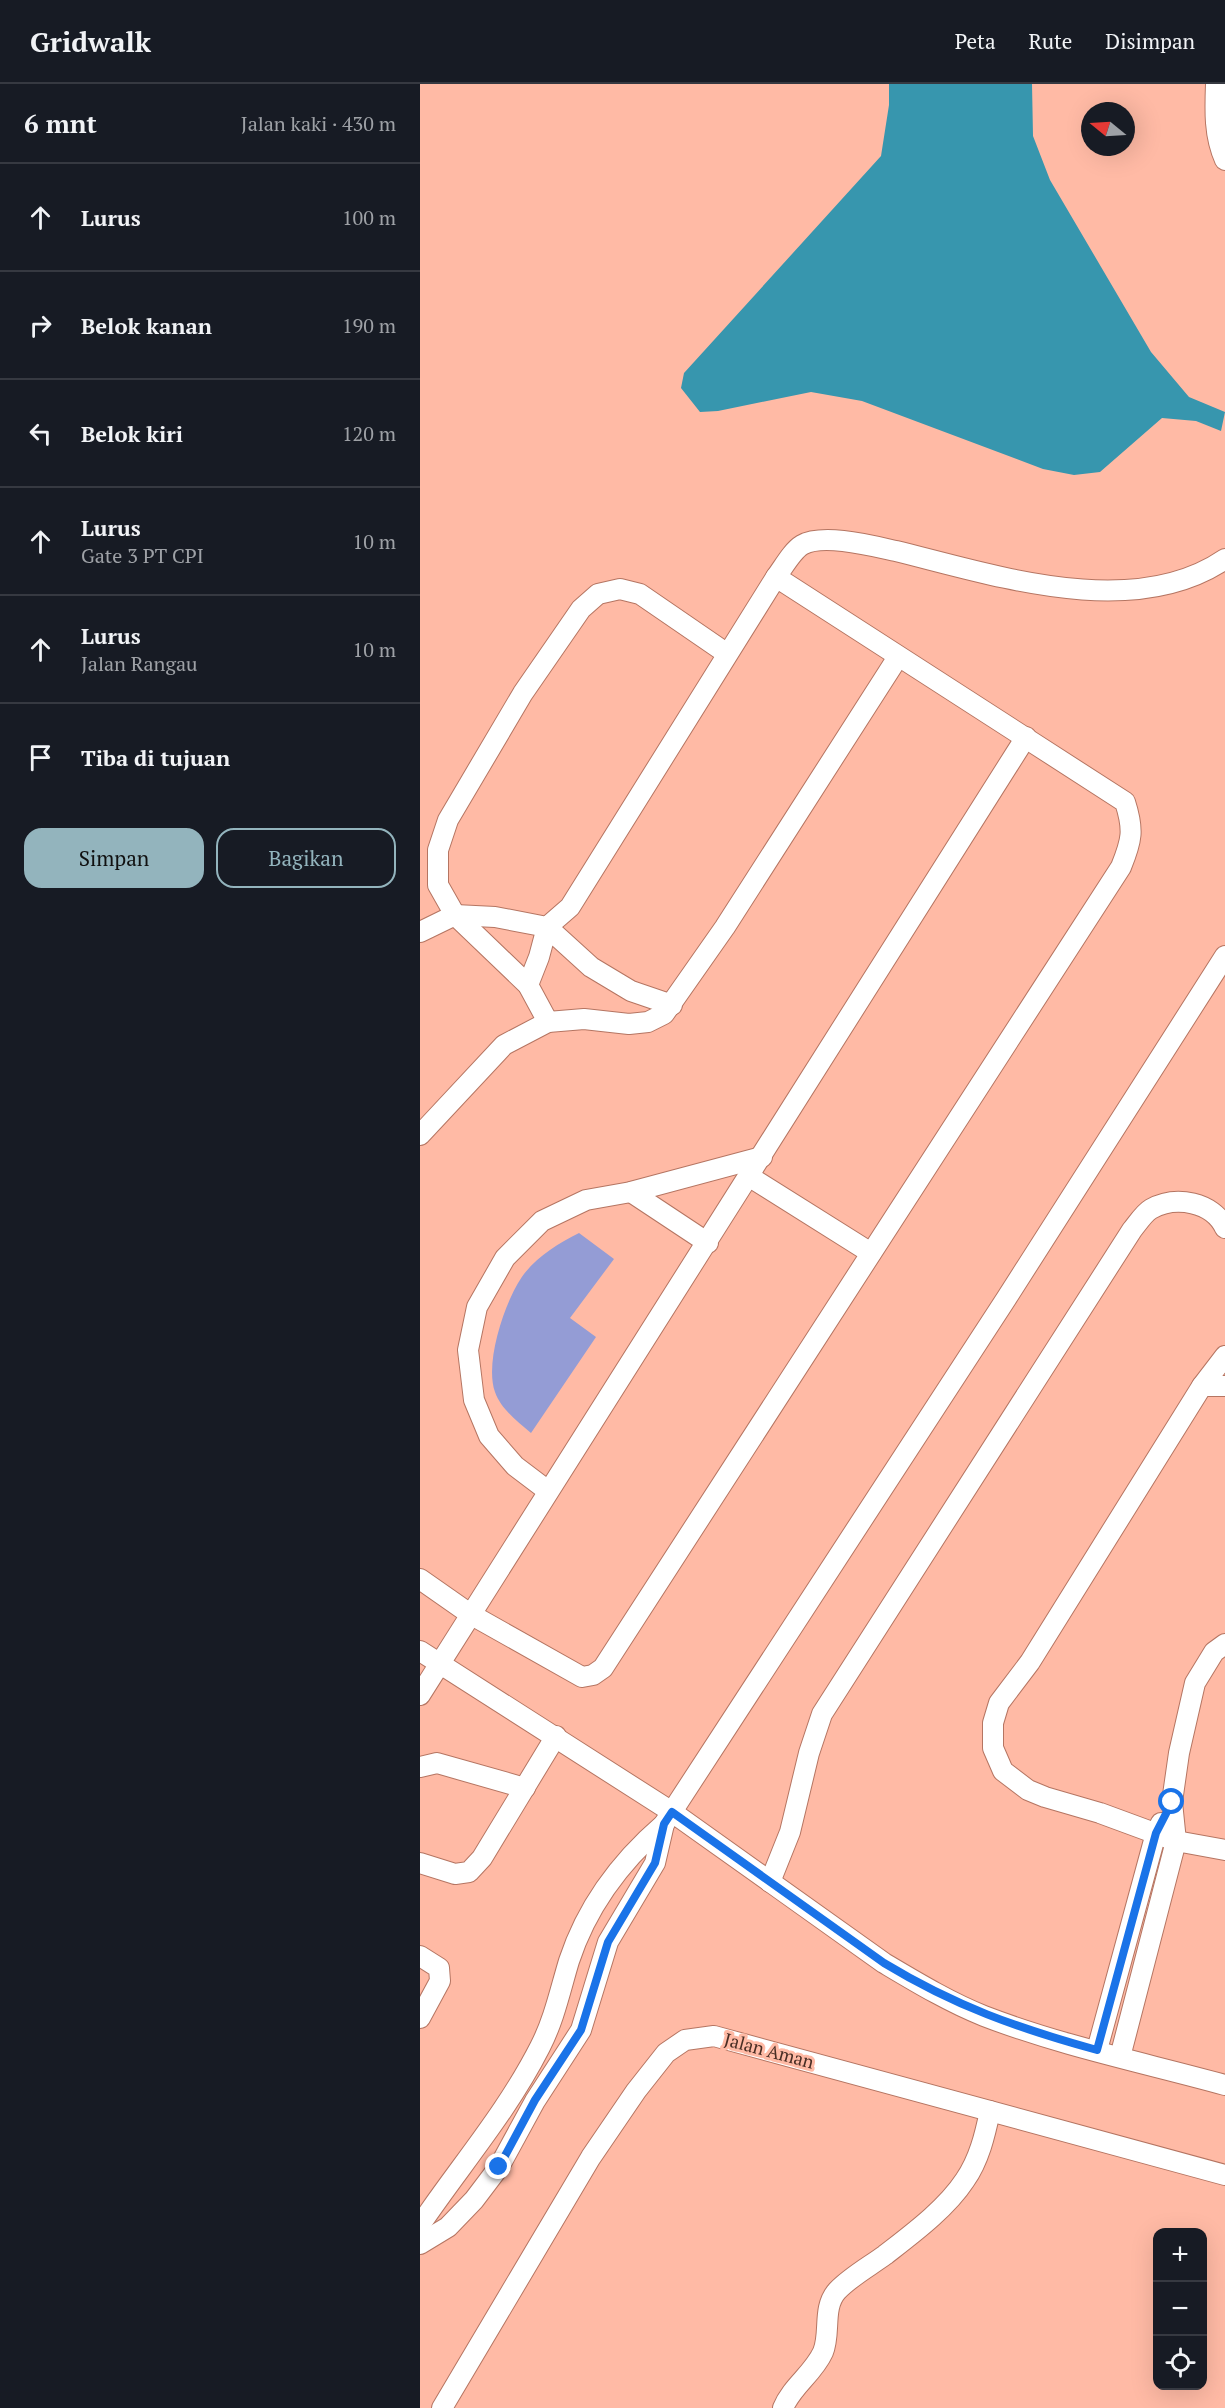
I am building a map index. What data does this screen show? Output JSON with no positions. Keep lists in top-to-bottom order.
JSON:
{
  "streets": {
    "street": ["Jalan Aman"]
  },
  "north": "left",
  "page": {
    "header": "Gridwalk",
    "nav": ["Peta", "Rute", "Disimpan"],
    "heading": ["6 mnt", "Jalan kaki · 430 m"],
    "list": [
      ["Lurus", "100 m"],
      ["Belok kanan", "190 m"],
      ["Belok kiri", "120 m"],
      ["Lurus", "Gate 3 PT CPI", "10 m"],
      ["Lurus", "Jalan Rangau", "10 m"],
      "Tiba di tujuan"
    ],
    "buttons": ["Simpan", "Bagikan"],
    "map_buttons": ["+", "−"]
  }
}
